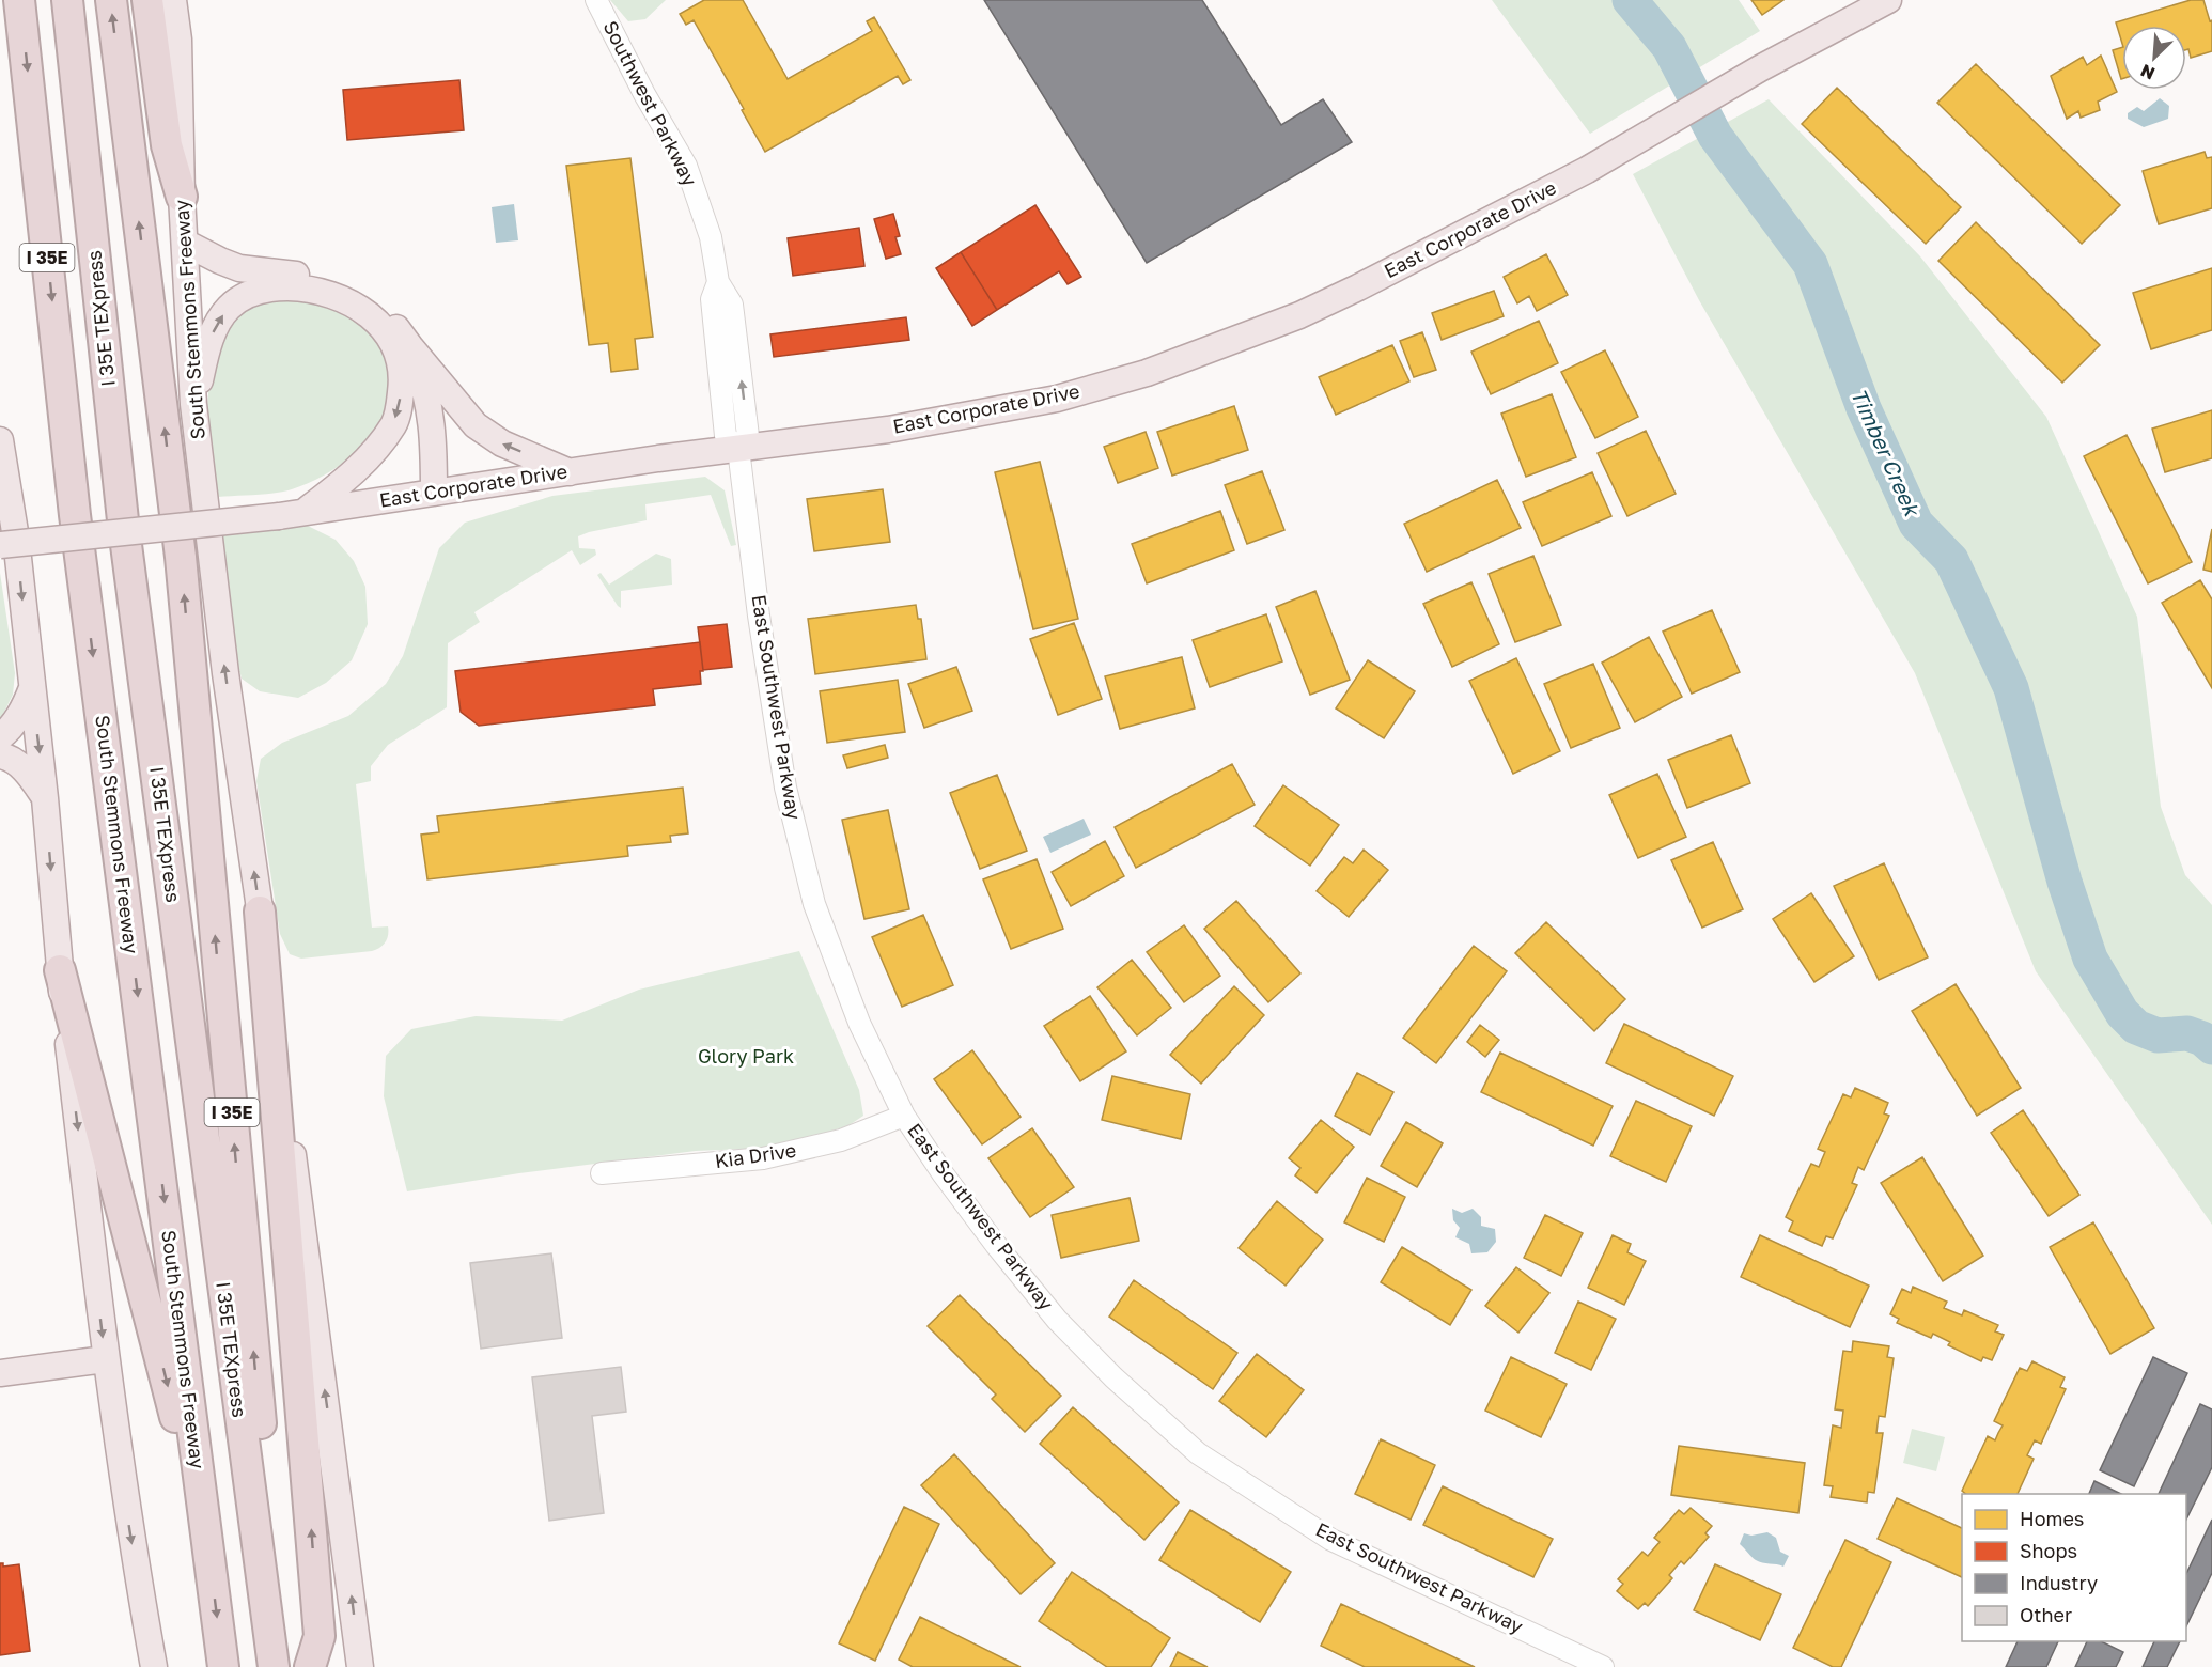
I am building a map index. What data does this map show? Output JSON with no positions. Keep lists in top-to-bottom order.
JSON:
{
  "streets": {
    "highway": ["I 35E", "I 35E TEXpress", "South Stemmons Freeway"],
    "main road": ["East Corporate Drive"],
    "street": ["Southwest Parkway", "East Southwest Parkway", "Kia Drive"]
  },
  "crossings": [
    ["Southwest Parkway", "East Corporate Drive"],
    ["Southwest Parkway", "East Southwest Parkway"],
    ["East Corporate Drive", "East Southwest Parkway"],
    ["East Southwest Parkway", "Kia Drive"]
  ],
  "water": ["Timber Creek"],
  "parks": ["Glory Park"],
  "legend": [
    "Homes",
    "Shops",
    "Industry",
    "Other"
  ],
  "north": "bottom left"
}
